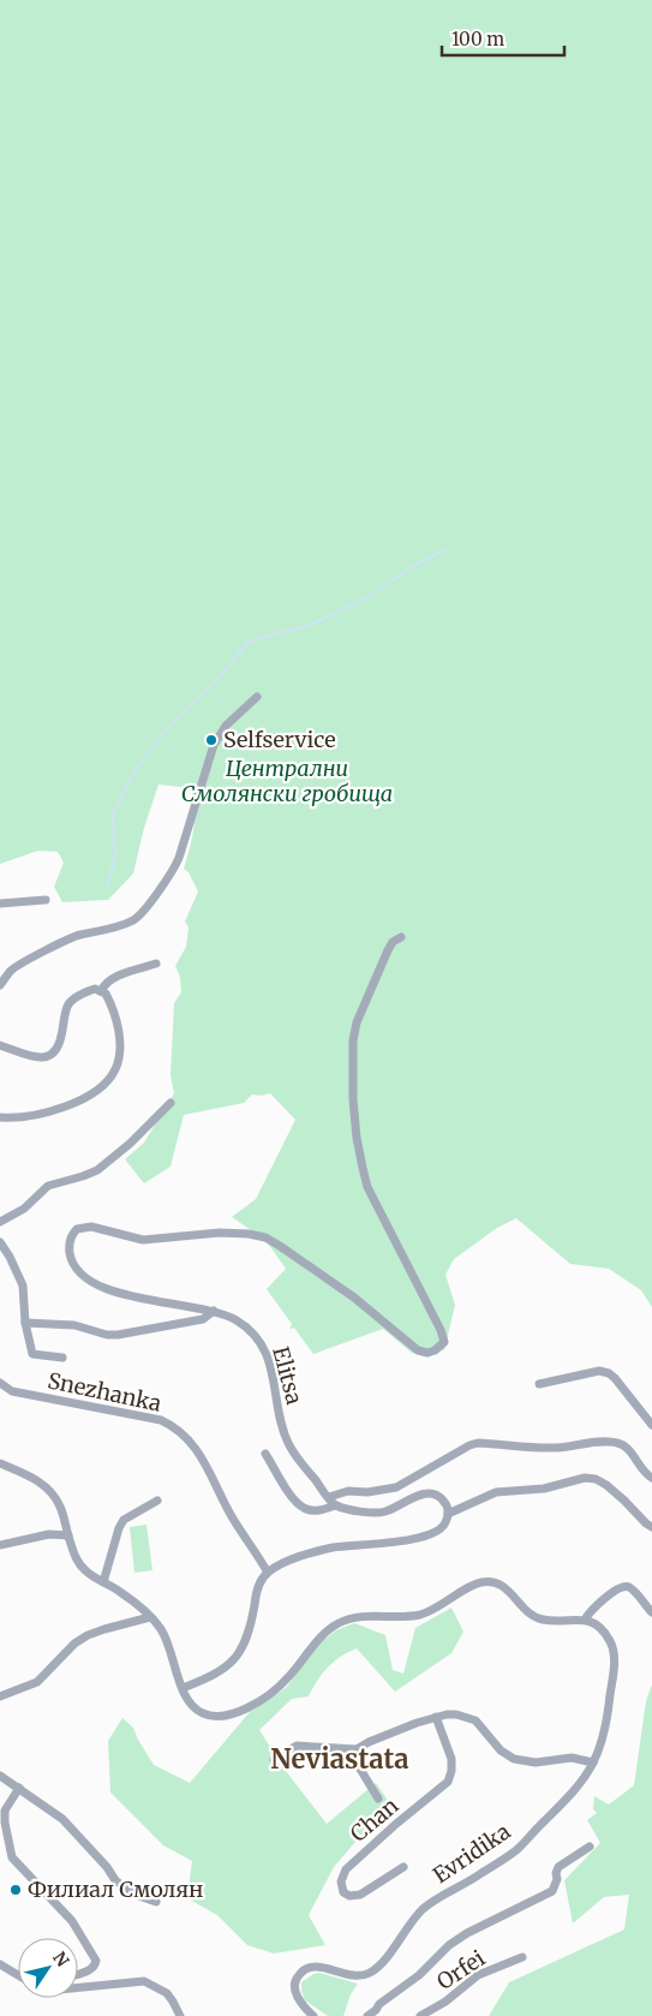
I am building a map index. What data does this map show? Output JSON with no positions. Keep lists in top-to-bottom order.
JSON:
{
  "streets": {
    "street": [
      "Elitsa",
      "Snezhanka",
      "Chan",
      "Evridika",
      "Orfei"
    ]
  },
  "districts": ["Neviastata"],
  "parks": ["Централни Смолянски гробища"],
  "places": ["Selfservice", "Филиал Смолян"],
  "scale_bar": "100 m",
  "north": "top right"
}
